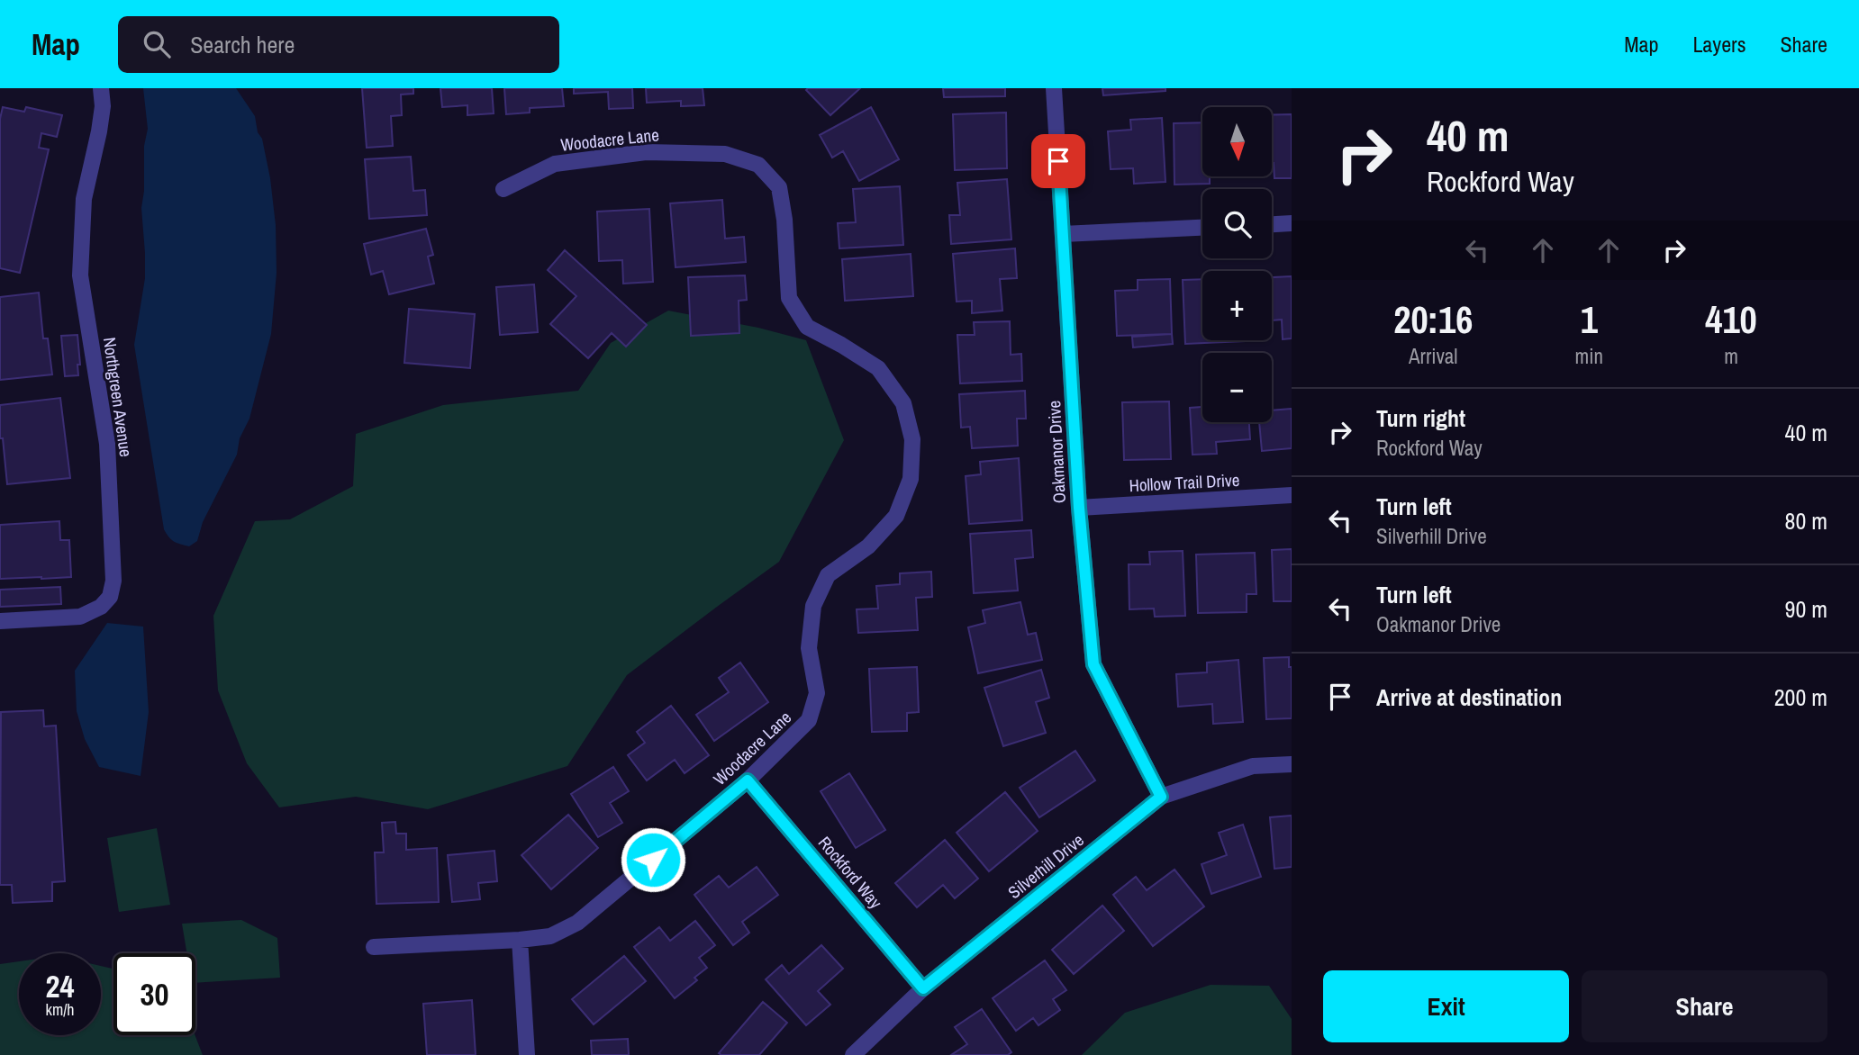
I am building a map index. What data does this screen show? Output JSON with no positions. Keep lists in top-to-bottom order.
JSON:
{
  "streets": {
    "street": [
      "Woodacre Lane",
      "Northgreen Avenue",
      "Oakmanor Drive",
      "Hollow Trail Drive",
      "Silverhill Drive",
      "Rockford Way"
    ]
  },
  "crossings": [
    ["Woodacre Lane", "Rockford Way"],
    ["Oakmanor Drive", "Hollow Trail Drive"],
    ["Oakmanor Drive", "Silverhill Drive"],
    ["Silverhill Drive", "Rockford Way"]
  ],
  "north": "bottom",
  "page": {
    "header": "Map",
    "search": "Search here",
    "nav": ["Map", "Layers", "Share"],
    "turn": ["40 m", "Rockford Way"],
    "map_buttons": ["+", "−"],
    "eta": [
      "20:16",
      "Arrival",
      "1",
      "min",
      "410",
      "m"
    ],
    "list": [
      {
        "name": "Turn right",
        "note": "Rockford Way",
        "value": "40 m"
      },
      {
        "name": "Turn left",
        "note": "Silverhill Drive",
        "value": "80 m"
      },
      {
        "name": "Turn left",
        "note": "Oakmanor Drive",
        "value": "90 m"
      },
      {
        "name": "Arrive at destination",
        "value": "200 m"
      }
    ],
    "speed": "24 km/h",
    "limit": "30",
    "buttons": ["Exit", "Share"]
  }
}
